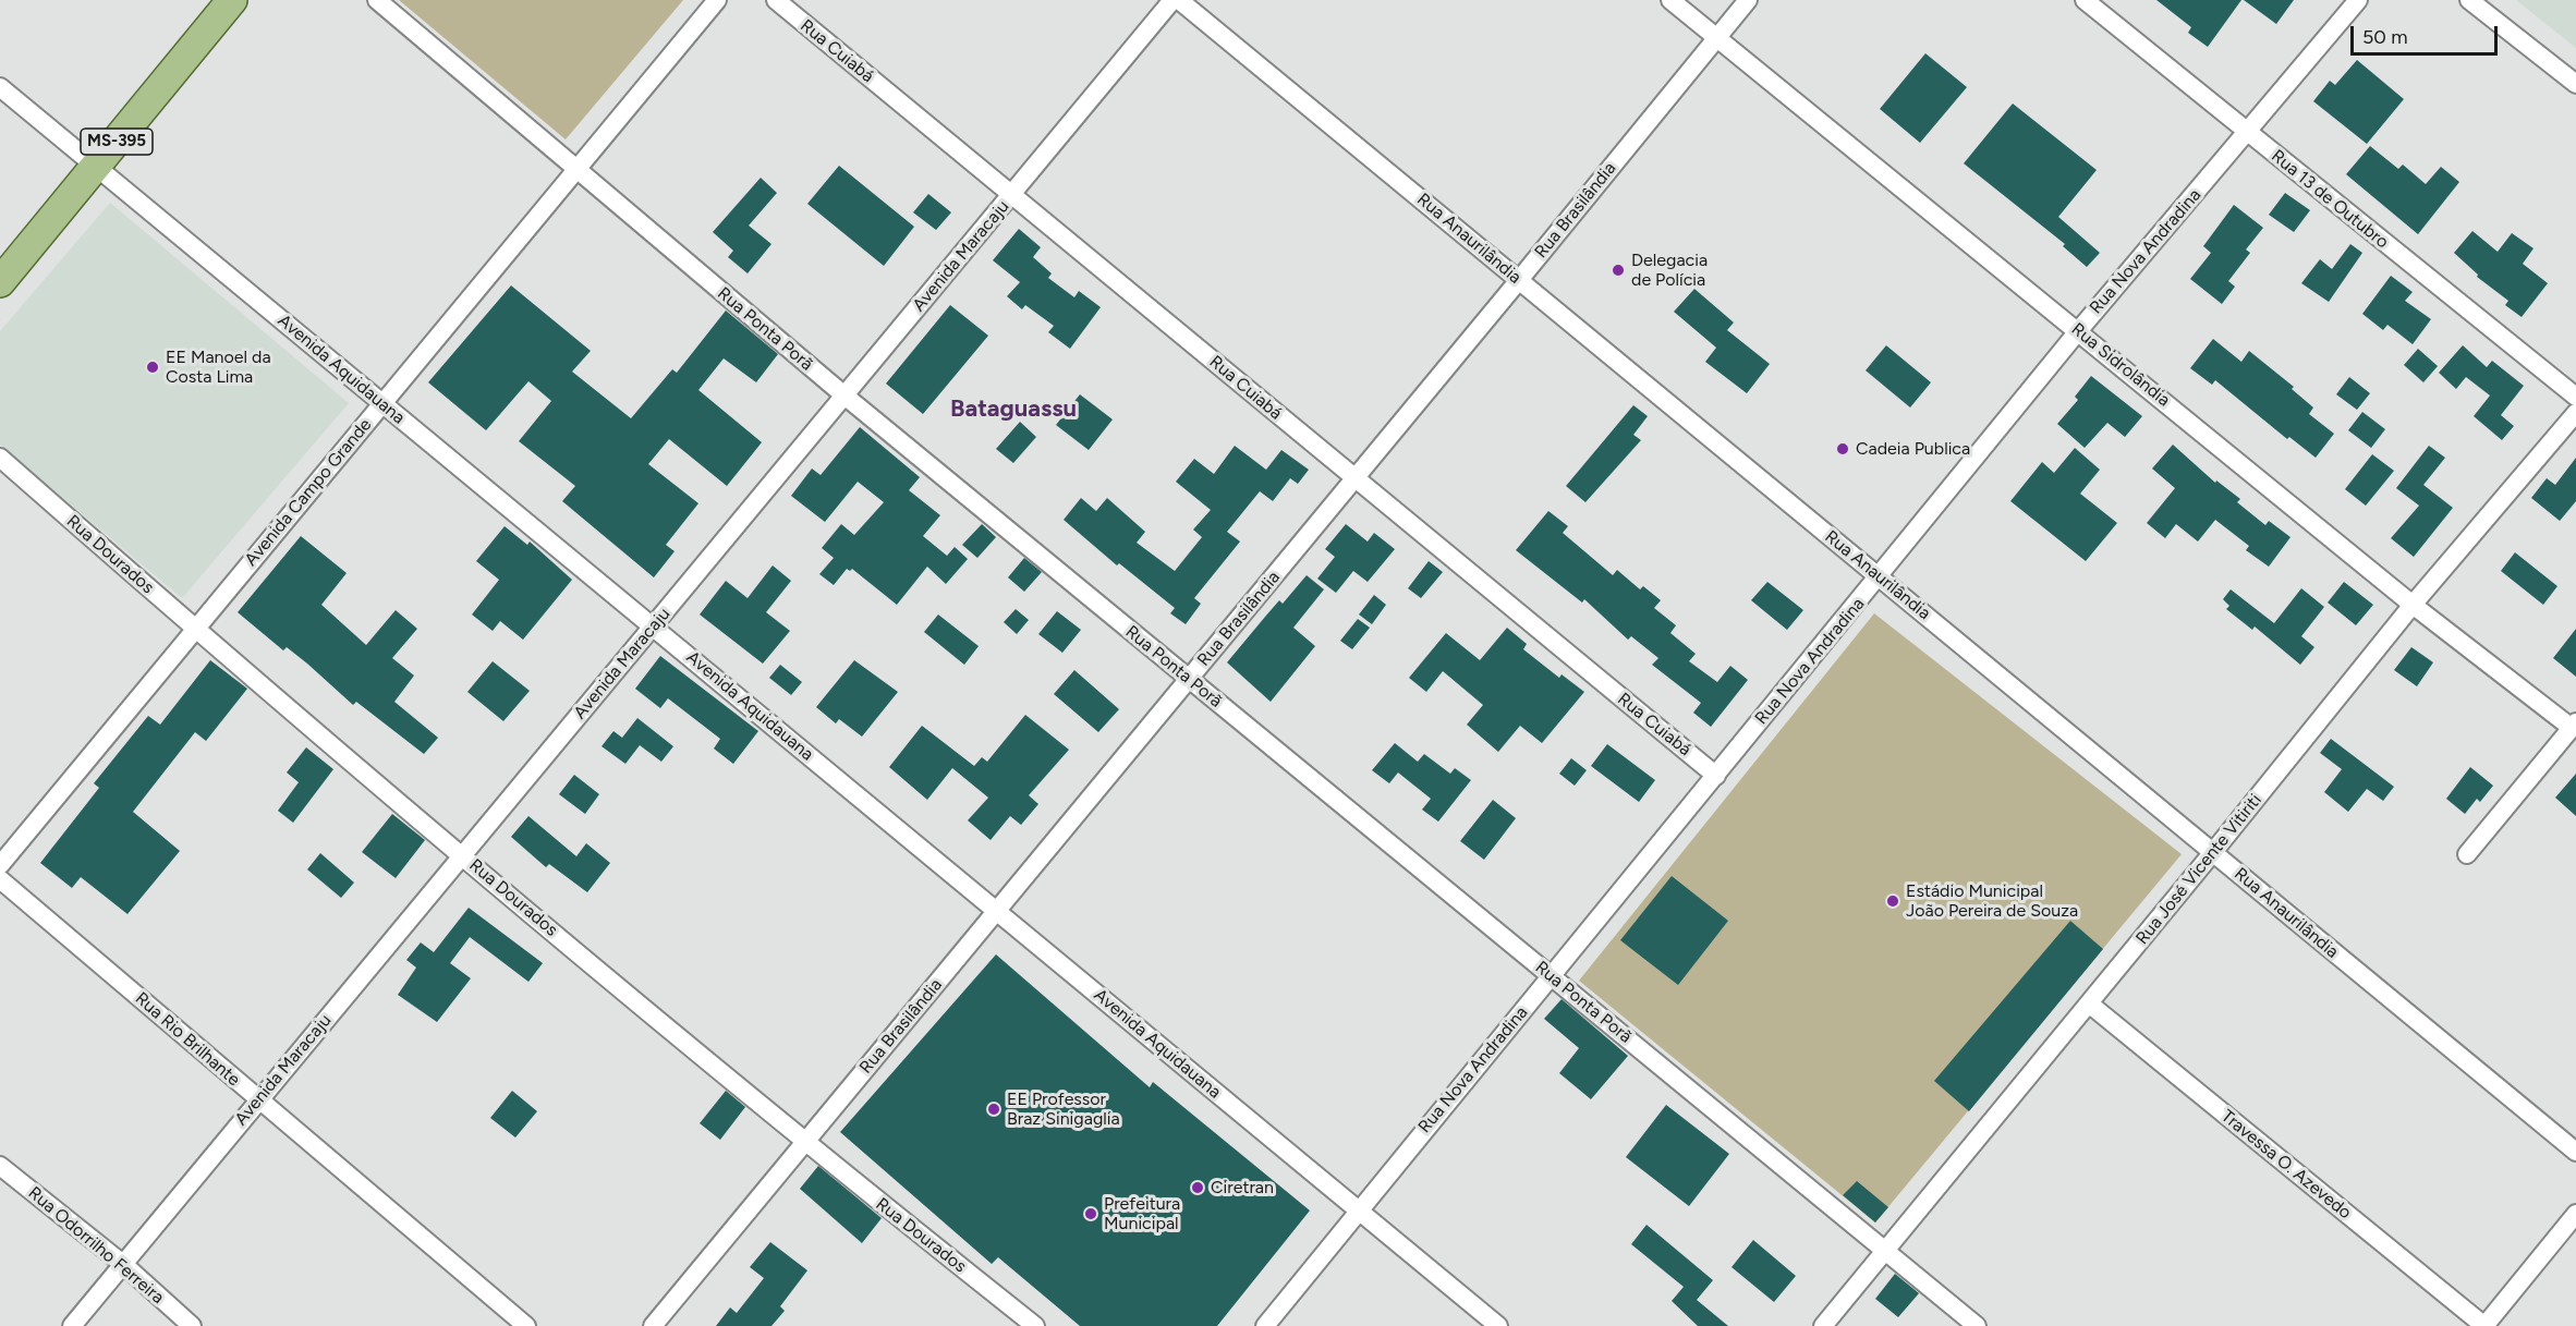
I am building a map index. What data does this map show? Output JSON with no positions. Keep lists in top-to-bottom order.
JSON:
{
  "streets": {
    "main road": ["MS-395"],
    "street": [
      "Rua Cuiabá",
      "Rua 13 de Outubro",
      "Rua Brasilândia",
      "Rua Anaurilândia",
      "Rua Nova Andradina",
      "Avenida Maracaju",
      "Rua Ponta Porã",
      "Rua Sidrolândia",
      "Avenida Aquidauana",
      "Avenida Campo Grande",
      "Rua Dourados",
      "Rua José Vicente Vitiriti",
      "Rua Rio Brilhante",
      "Travessa O. Azevedo",
      "Rua Odorrilho Ferreira"
    ]
  },
  "crossings": [
    ["Rua Cuiabá", "Rua Brasilândia"],
    ["Rua Cuiabá", "Rua Nova Andradina"],
    ["Rua Cuiabá", "Avenida Maracaju"],
    ["MS-395", "Avenida Aquidauana"],
    ["Rua 13 de Outubro", "Rua Nova Andradina"],
    ["Rua Brasilândia", "Rua Anaurilândia"],
    ["Rua Brasilândia", "Rua Ponta Porã"],
    ["Rua Brasilândia", "Rua Sidrolândia"],
    ["Rua Brasilândia", "Avenida Aquidauana"],
    ["Rua Brasilândia", "Rua Dourados"],
    ["Rua Anaurilândia", "Rua Nova Andradina"],
    ["Rua Anaurilândia", "Rua José Vicente Vitiriti"],
    ["Rua Nova Andradina", "Rua Ponta Porã"],
    ["Rua Nova Andradina", "Rua Sidrolândia"],
    ["Rua Nova Andradina", "Avenida Aquidauana"],
    ["Avenida Maracaju", "Rua Ponta Porã"],
    ["Avenida Maracaju", "Avenida Aquidauana"],
    ["Avenida Maracaju", "Rua Dourados"],
    ["Avenida Maracaju", "Rua Rio Brilhante"],
    ["Avenida Maracaju", "Rua Odorrilho Ferreira"],
    ["Rua Ponta Porã", "Avenida Campo Grande"],
    ["Rua Ponta Porã", "Rua José Vicente Vitiriti"],
    ["Rua Sidrolândia", "Rua José Vicente Vitiriti"],
    ["Avenida Aquidauana", "Avenida Campo Grande"],
    ["Avenida Campo Grande", "Rua Dourados"],
    ["Rua José Vicente Vitiriti", "Travessa O. Azevedo"]
  ],
  "districts": ["Bataguassu"],
  "places": [
    "Delegacia de Polícia",
    "EE Manoel da Costa Lima",
    "Cadeia Publica",
    "Estádio Municipal João Pereira de Souza",
    "EE Professor Braz Sinigaglia",
    "Ciretran",
    "Prefeitura Municipal"
  ],
  "scale_bar": "50 m"
}
